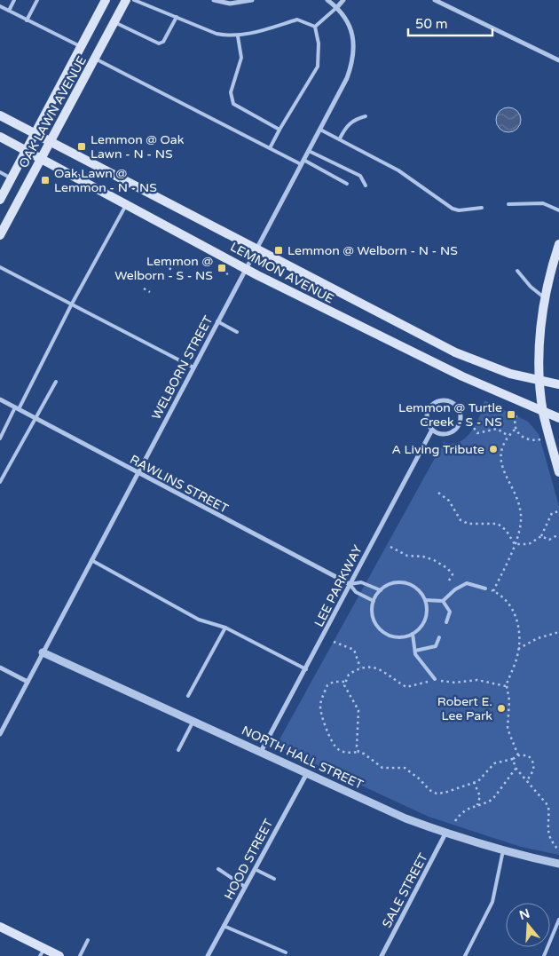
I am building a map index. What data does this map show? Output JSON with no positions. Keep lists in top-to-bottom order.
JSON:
{
  "streets": {
    "main road": ["OAK LAWN AVENUE", "LEMMON AVENUE"],
    "street": [
      "WELBORN STREET",
      "RAWLINS STREET",
      "LEE PARKWAY",
      "NORTH HALL STREET",
      "HOOD STREET",
      "SALE STREET"
    ]
  },
  "crossings": [
    ["OAK LAWN AVENUE", "LEMMON AVENUE"],
    ["LEMMON AVENUE", "WELBORN STREET"],
    ["WELBORN STREET", "RAWLINS STREET"],
    ["WELBORN STREET", "NORTH HALL STREET"],
    ["RAWLINS STREET", "LEE PARKWAY"],
    ["LEE PARKWAY", "NORTH HALL STREET"],
    ["NORTH HALL STREET", "HOOD STREET"],
    ["NORTH HALL STREET", "SALE STREET"]
  ],
  "places": {
    "transit": [
      "Lemmon @ Oak Lawn - N - NS",
      "Oak Lawn @ Lemmon - N - NS",
      "Lemmon @ Welborn - N - NS",
      "Lemmon @ Welborn - S - NS",
      "Lemmon @ Turtle Creek - S - NS"
    ],
    "other": ["A Living Tribute", "Robert E. Lee Park"]
  },
  "scale_bar": "50 m",
  "north": "top"
}
